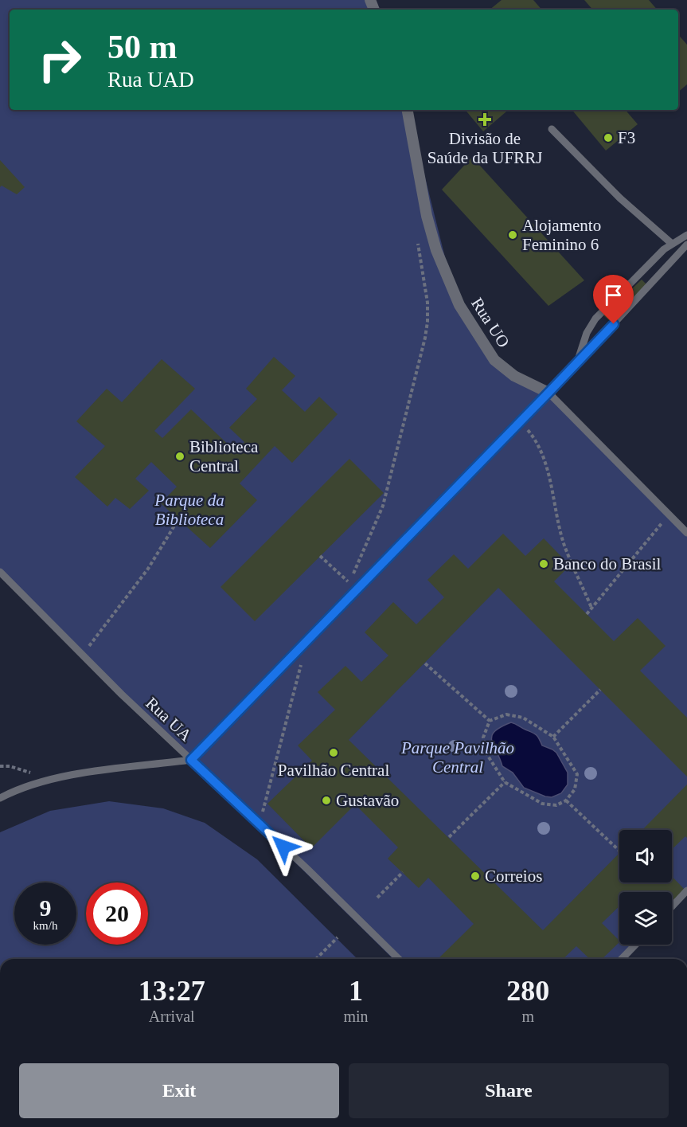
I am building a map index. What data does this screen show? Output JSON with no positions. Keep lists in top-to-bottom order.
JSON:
{
  "streets": {
    "street": ["Rua UO"],
    "lane": ["Rua UA"]
  },
  "parks": ["Parque da Biblioteca", "Parque Pavilhão Central"],
  "places": {
    "health": ["Divisão de Saúde da UFRRJ"],
    "other": [
      "F3",
      "Alojamento Feminino 6",
      "Biblioteca Central",
      "Banco do Brasil",
      "Pavilhão Central",
      "Gustavão",
      "Correios"
    ]
  },
  "page": {
    "turn": ["50 m", "Rua UAD"],
    "speed": "9 km/h",
    "limit": "20",
    "eta": [
      "13:27",
      "Arrival",
      "1",
      "min",
      "280",
      "m"
    ],
    "buttons": ["Exit", "Share"]
  }
}
